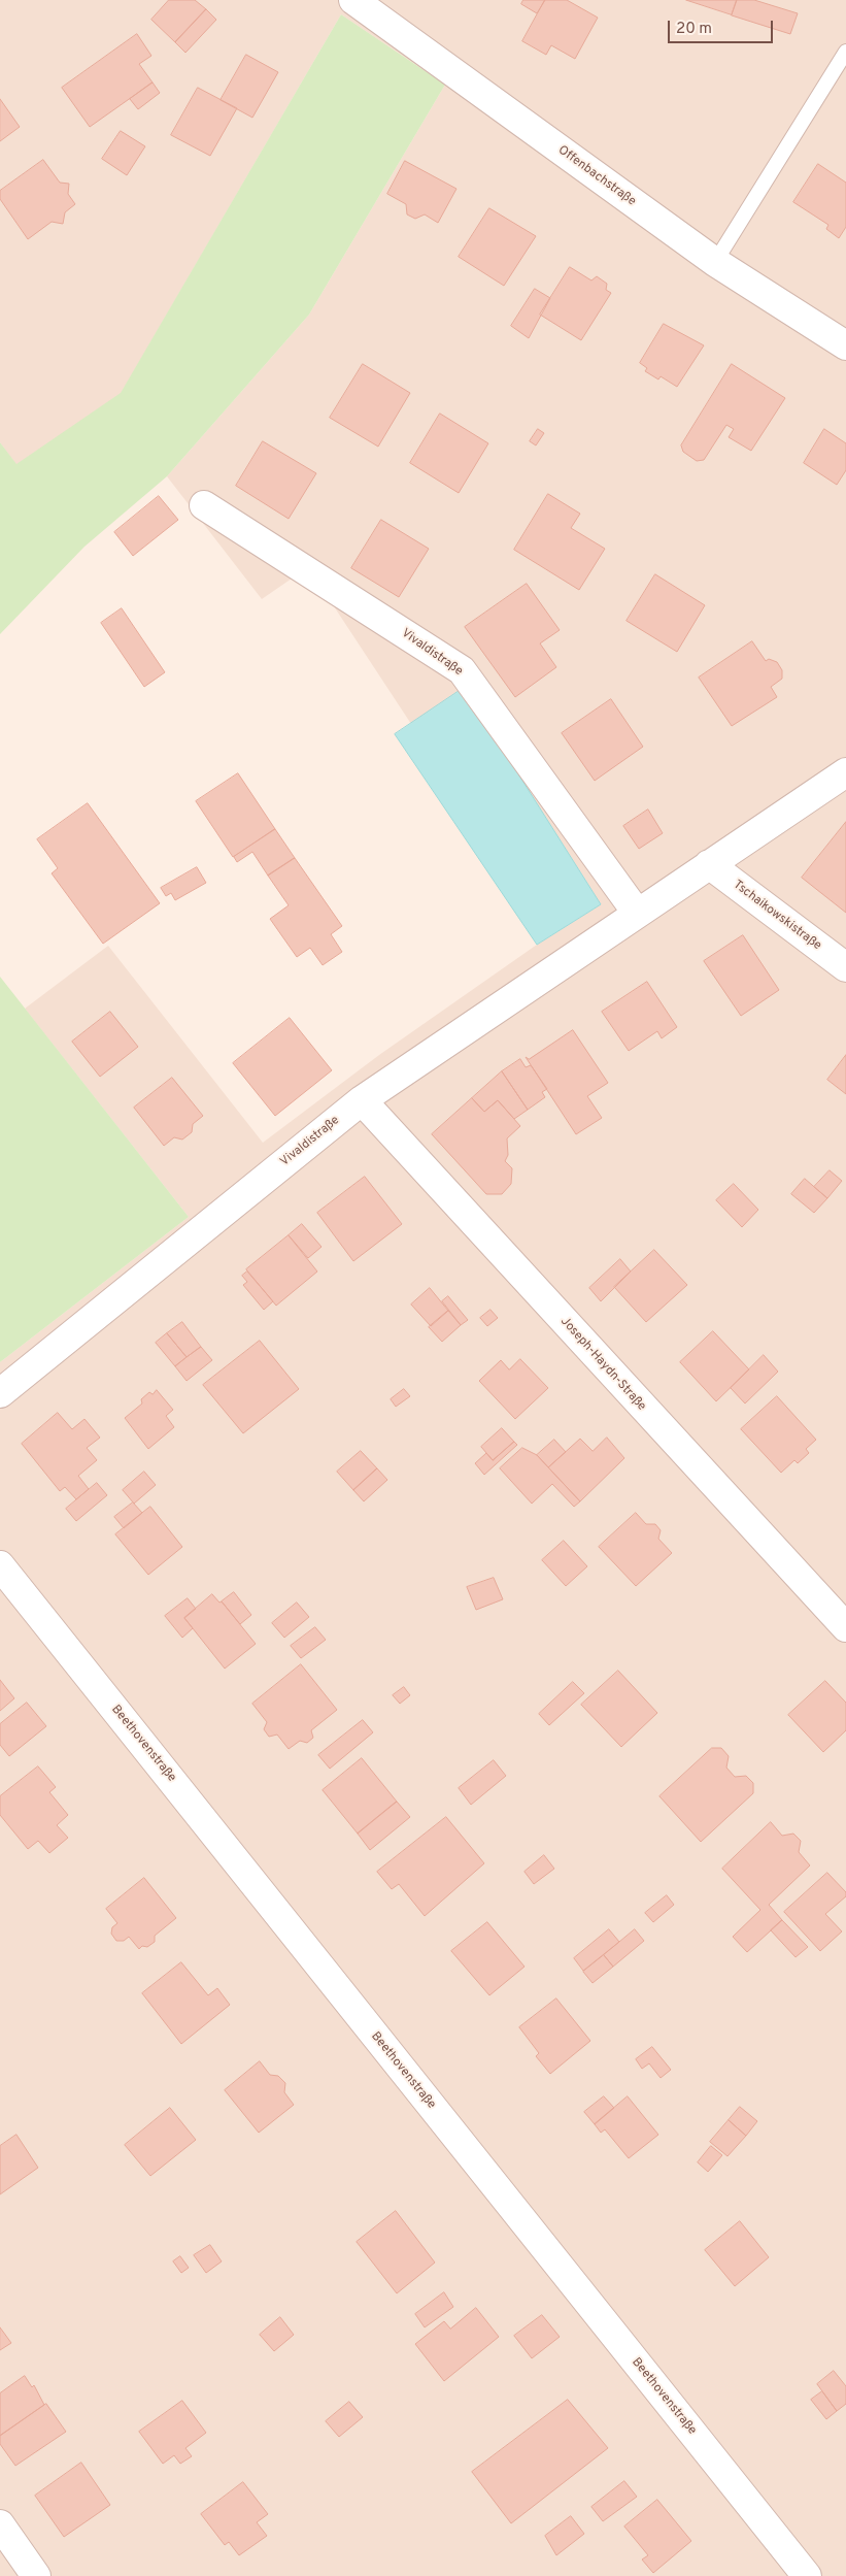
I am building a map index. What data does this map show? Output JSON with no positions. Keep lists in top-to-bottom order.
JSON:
{
  "streets": {
    "street": [
      "Offenbachstraße",
      "Vivaldistraße",
      "Tschaikowskistraße",
      "Joseph-Haydn-Straße",
      "Beethovenstraße"
    ]
  },
  "crossings": [
    ["Vivaldistraße", "Tschaikowskistraße"],
    ["Vivaldistraße", "Joseph-Haydn-Straße"]
  ],
  "scale_bar": "20 m"
}
